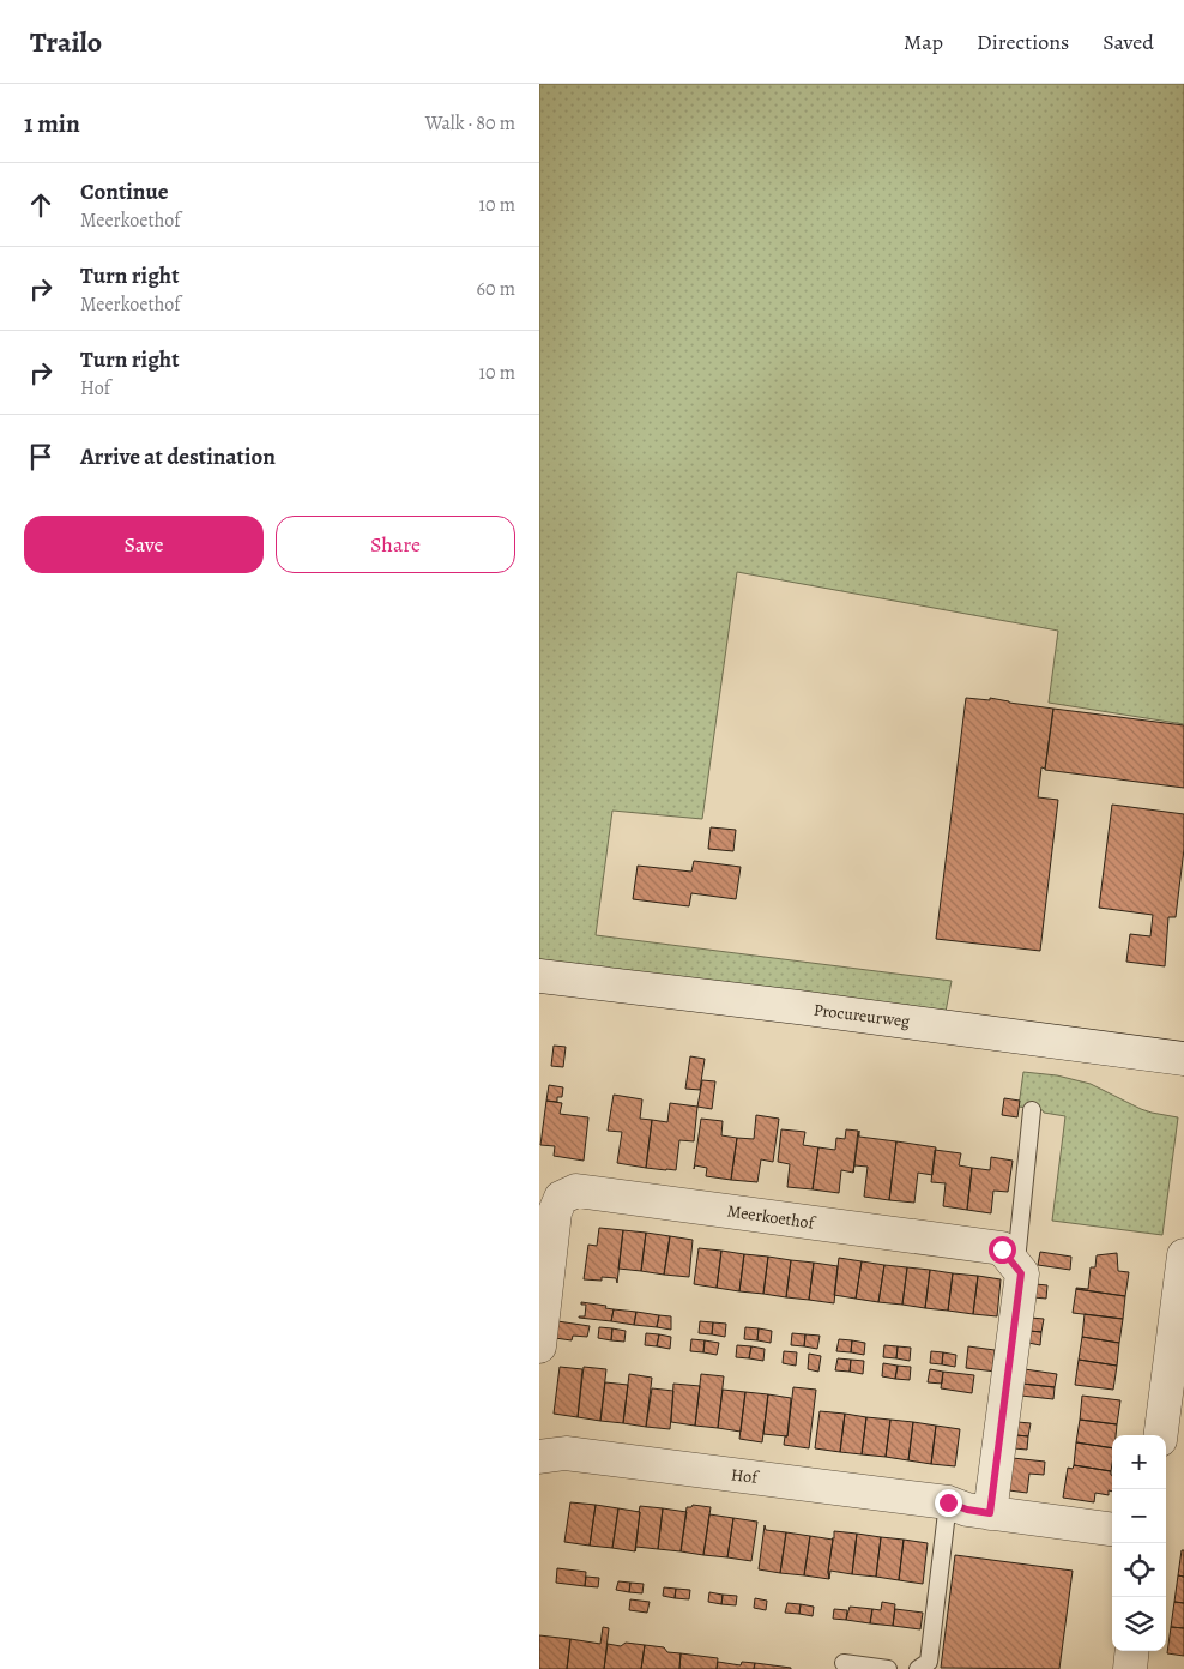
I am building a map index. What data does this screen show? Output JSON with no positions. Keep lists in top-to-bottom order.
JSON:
{
  "streets": {
    "street": ["Procureurweg", "Meerkoethof", "Hof"]
  },
  "page": {
    "header": "Trailo",
    "nav": ["Map", "Directions", "Saved"],
    "heading": ["1 min", "Walk · 80 m"],
    "list": [
      ["Continue", "Meerkoethof", "10 m"],
      ["Turn right", "Meerkoethof", "60 m"],
      ["Turn right", "Hof", "10 m"],
      "Arrive at destination"
    ],
    "buttons": ["Save", "Share"],
    "map_buttons": ["+", "−"]
  }
}
